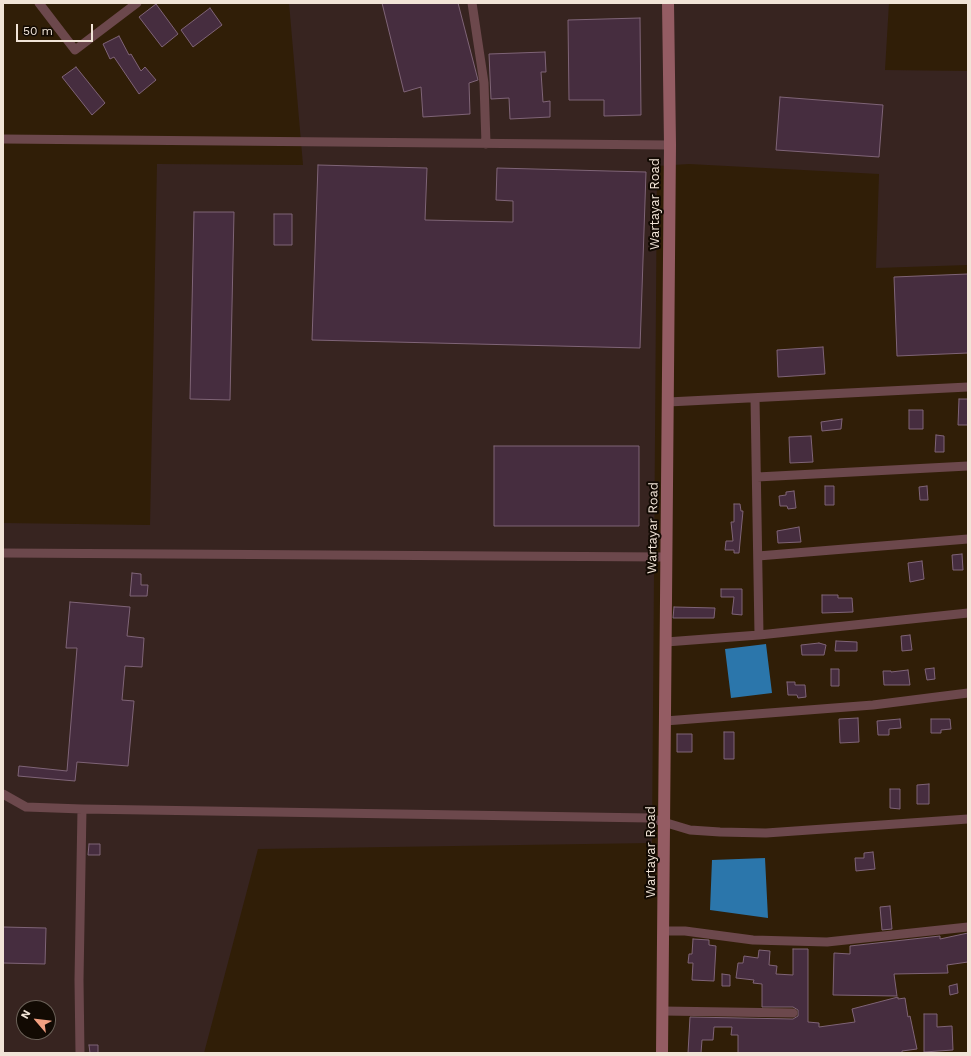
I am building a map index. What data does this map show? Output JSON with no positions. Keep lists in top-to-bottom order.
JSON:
{
  "streets": {
    "street": ["Wartayar Road"]
  },
  "scale_bar": "50 m",
  "north": "top left"
}
